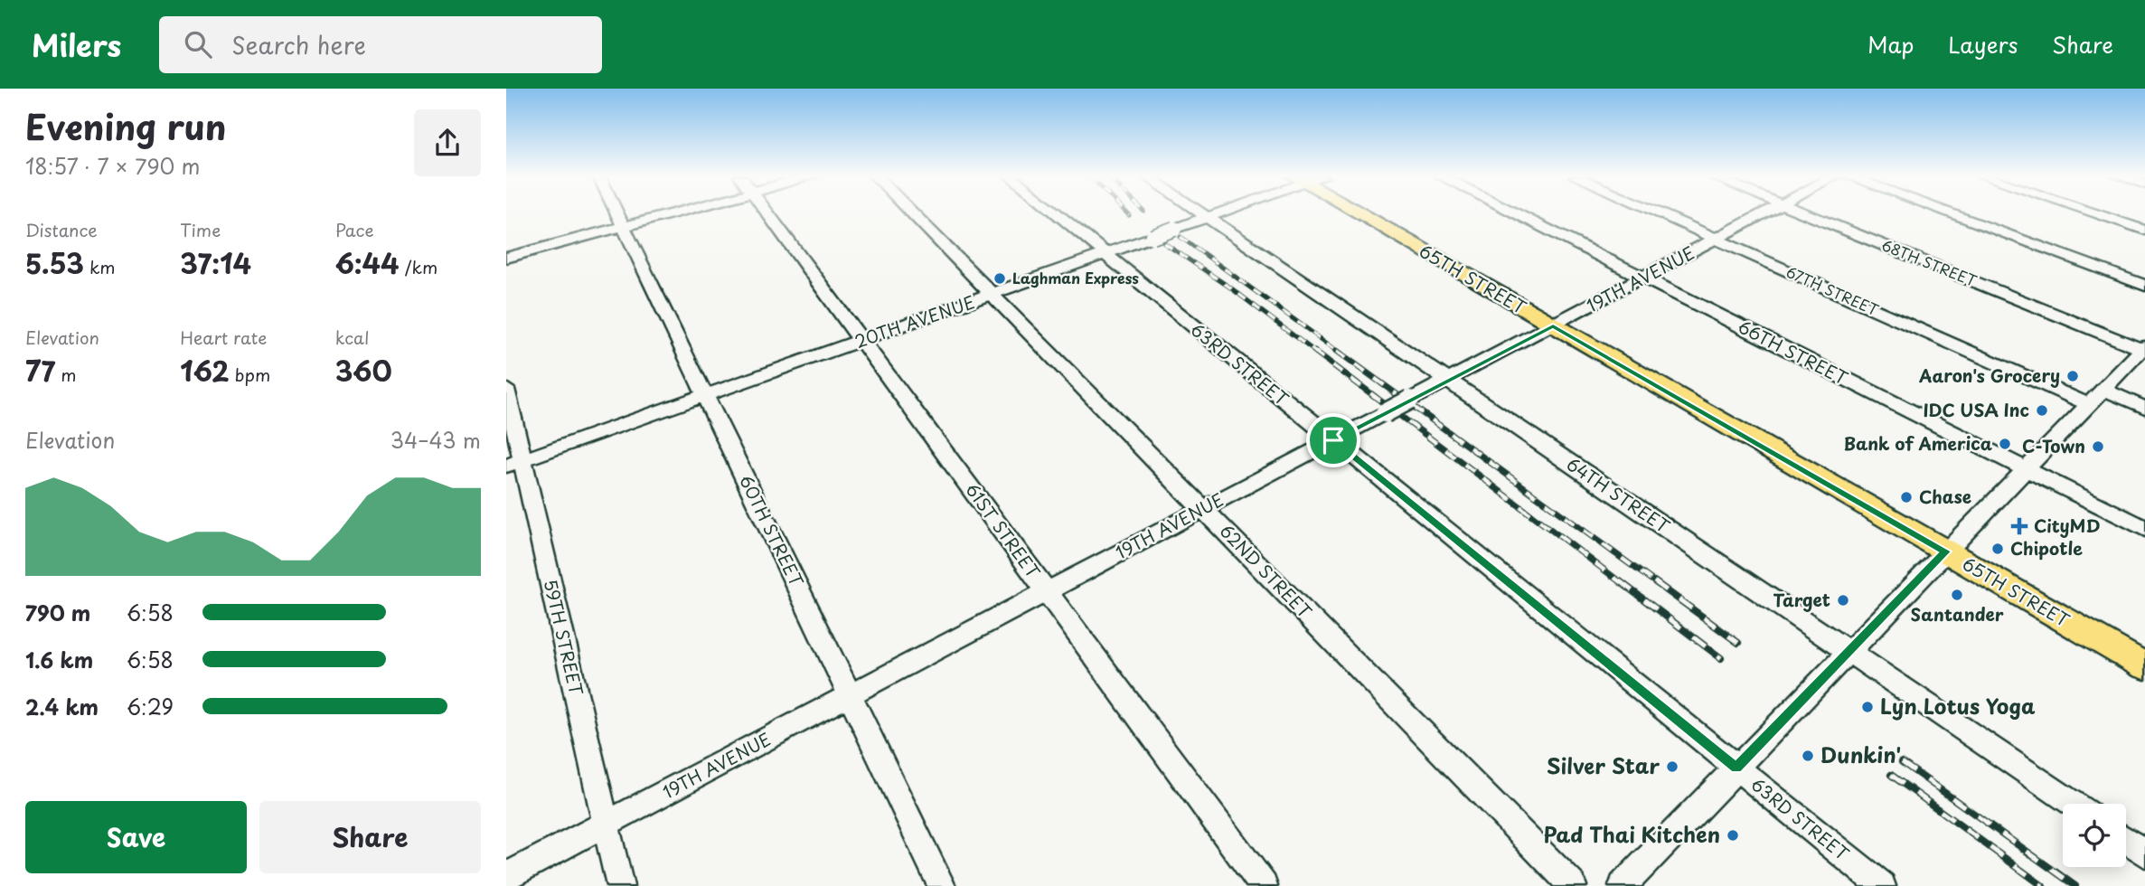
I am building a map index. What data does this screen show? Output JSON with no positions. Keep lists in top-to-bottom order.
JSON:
{
  "streets": {
    "main road": ["65TH STREET"],
    "street": [
      "68TH STREET",
      "19TH AVENUE",
      "67TH STREET",
      "20TH AVENUE",
      "66TH STREET",
      "63RD STREET",
      "64TH STREET",
      "60TH STREET",
      "61ST STREET",
      "62ND STREET",
      "59TH STREET"
    ]
  },
  "crossings": [
    ["65TH STREET", "19TH AVENUE"],
    ["19TH AVENUE", "67TH STREET"],
    ["19TH AVENUE", "66TH STREET"],
    ["19TH AVENUE", "63RD STREET"],
    ["19TH AVENUE", "64TH STREET"],
    ["19TH AVENUE", "60TH STREET"],
    ["19TH AVENUE", "61ST STREET"],
    ["19TH AVENUE", "62ND STREET"],
    ["19TH AVENUE", "59TH STREET"],
    ["20TH AVENUE", "63RD STREET"],
    ["20TH AVENUE", "64TH STREET"],
    ["20TH AVENUE", "60TH STREET"],
    ["20TH AVENUE", "61ST STREET"],
    ["20TH AVENUE", "62ND STREET"],
    ["20TH AVENUE", "59TH STREET"]
  ],
  "places": {
    "other": [
      "Laghman Express",
      "Aaron's Grocery",
      "IDC USA Inc",
      "Bank of America",
      "C-Town",
      "Chase",
      "Chipotle",
      "Santander",
      "Target",
      "Lyn Lotus Yoga",
      "Dunkin'",
      "Silver Star",
      "Pad Thai Kitchen"
    ],
    "health": ["CityMD"]
  },
  "page": {
    "header": "Milers",
    "search": "Search here",
    "nav": ["Map", "Layers", "Share"],
    "heading": ["Evening run", "18:57 · 7 × 790 m"],
    "stats": [
      ["Distance", "5.53 km"],
      ["Time", "37:14"],
      ["Pace", "6:44 /km"],
      ["Elevation", "77 m"],
      ["Heart rate", "162 bpm"],
      ["kcal", "360"]
    ],
    "chart": ["Elevation", "34–43 m"],
    "list": [
      {
        "name": "790 m",
        "note": "6:58"
      },
      {
        "name": "1.6 km",
        "note": "6:58"
      },
      {
        "name": "2.4 km",
        "note": "6:29"
      }
    ],
    "buttons": ["Save", "Share"]
  }
}
